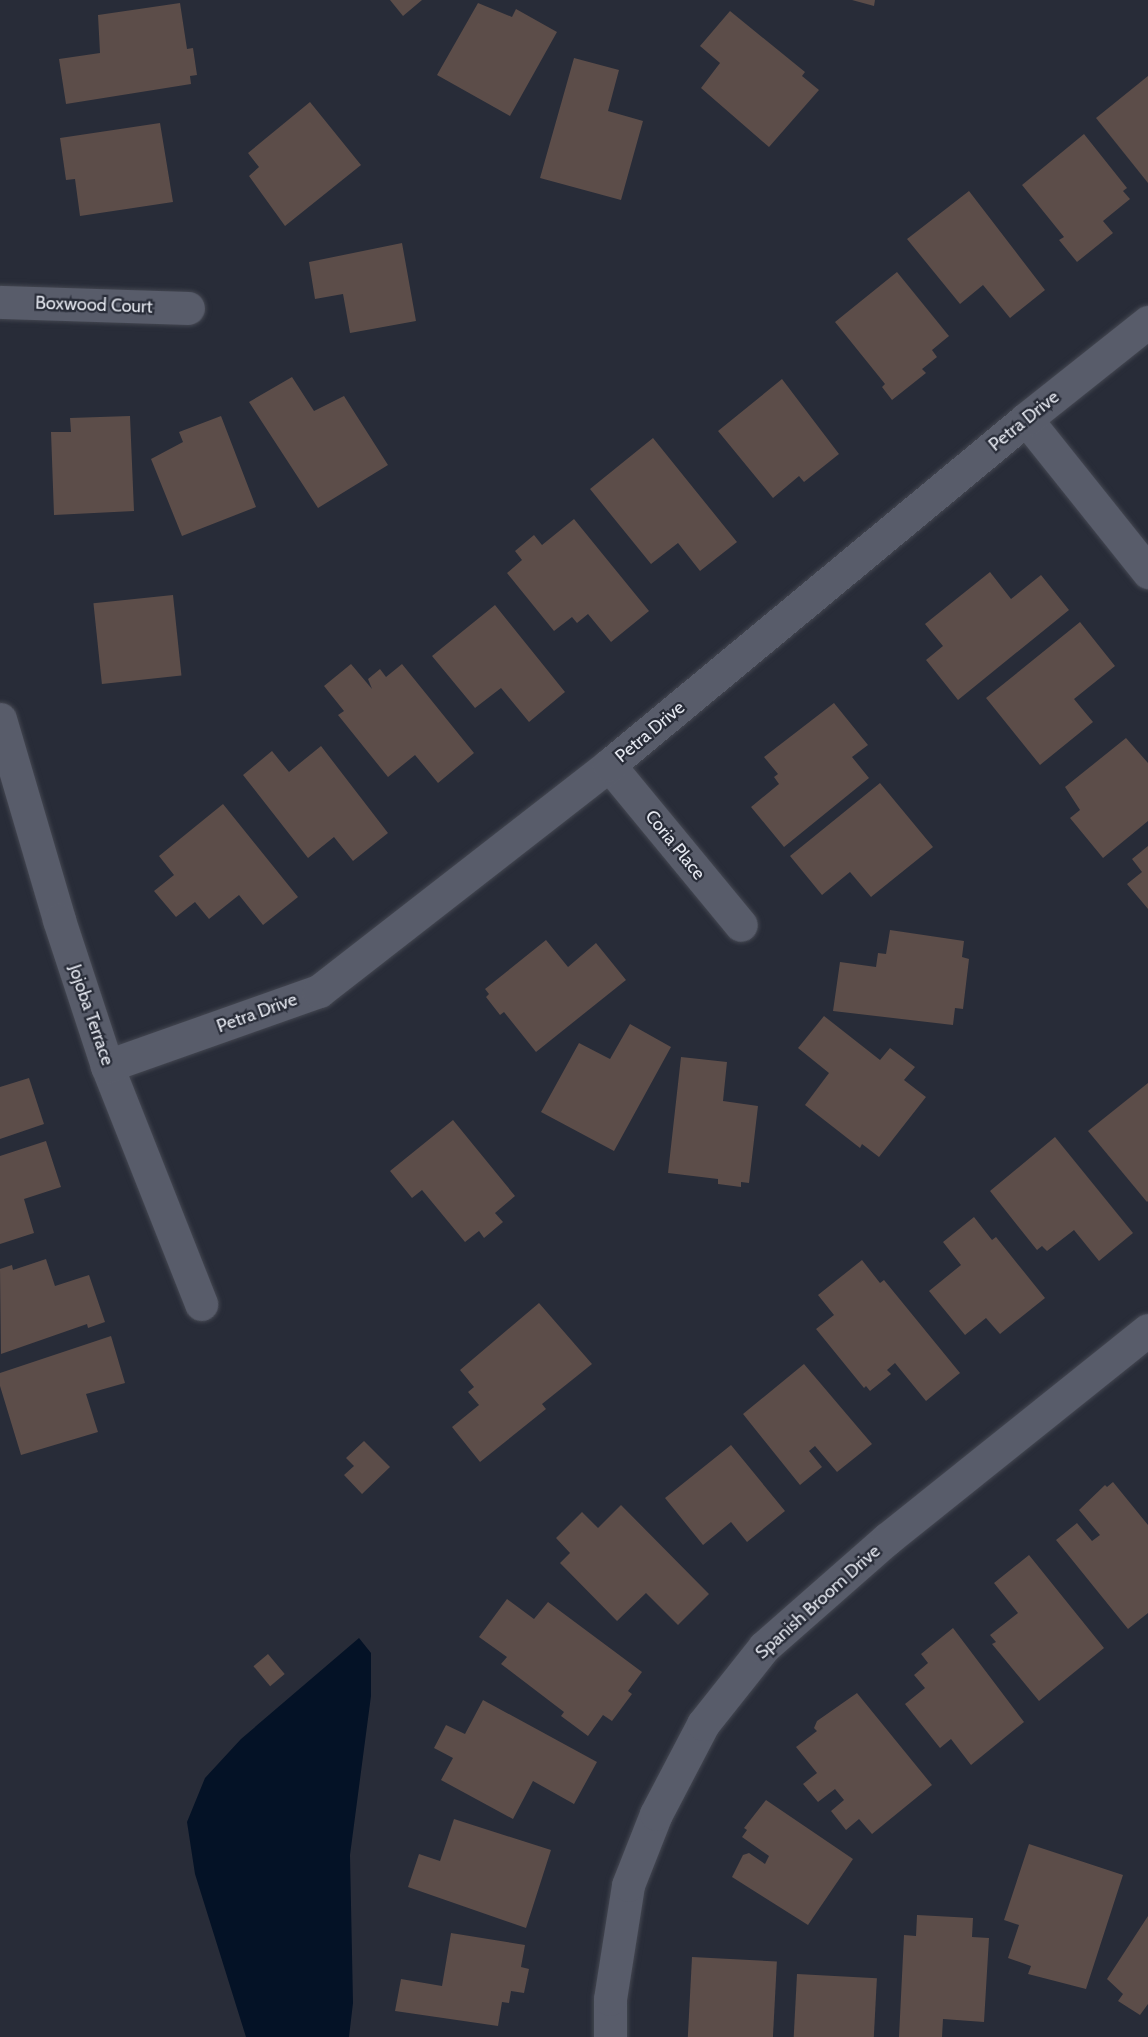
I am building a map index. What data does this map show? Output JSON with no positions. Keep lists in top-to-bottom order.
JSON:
{
  "streets": {
    "street": [
      "Boxwood Court",
      "Petra Drive",
      "Coria Place",
      "Jojoba Terrace",
      "Spanish Broom Drive"
    ]
  },
  "crossings": [
    ["Petra Drive", "Coria Place"],
    ["Petra Drive", "Jojoba Terrace"]
  ]
}
